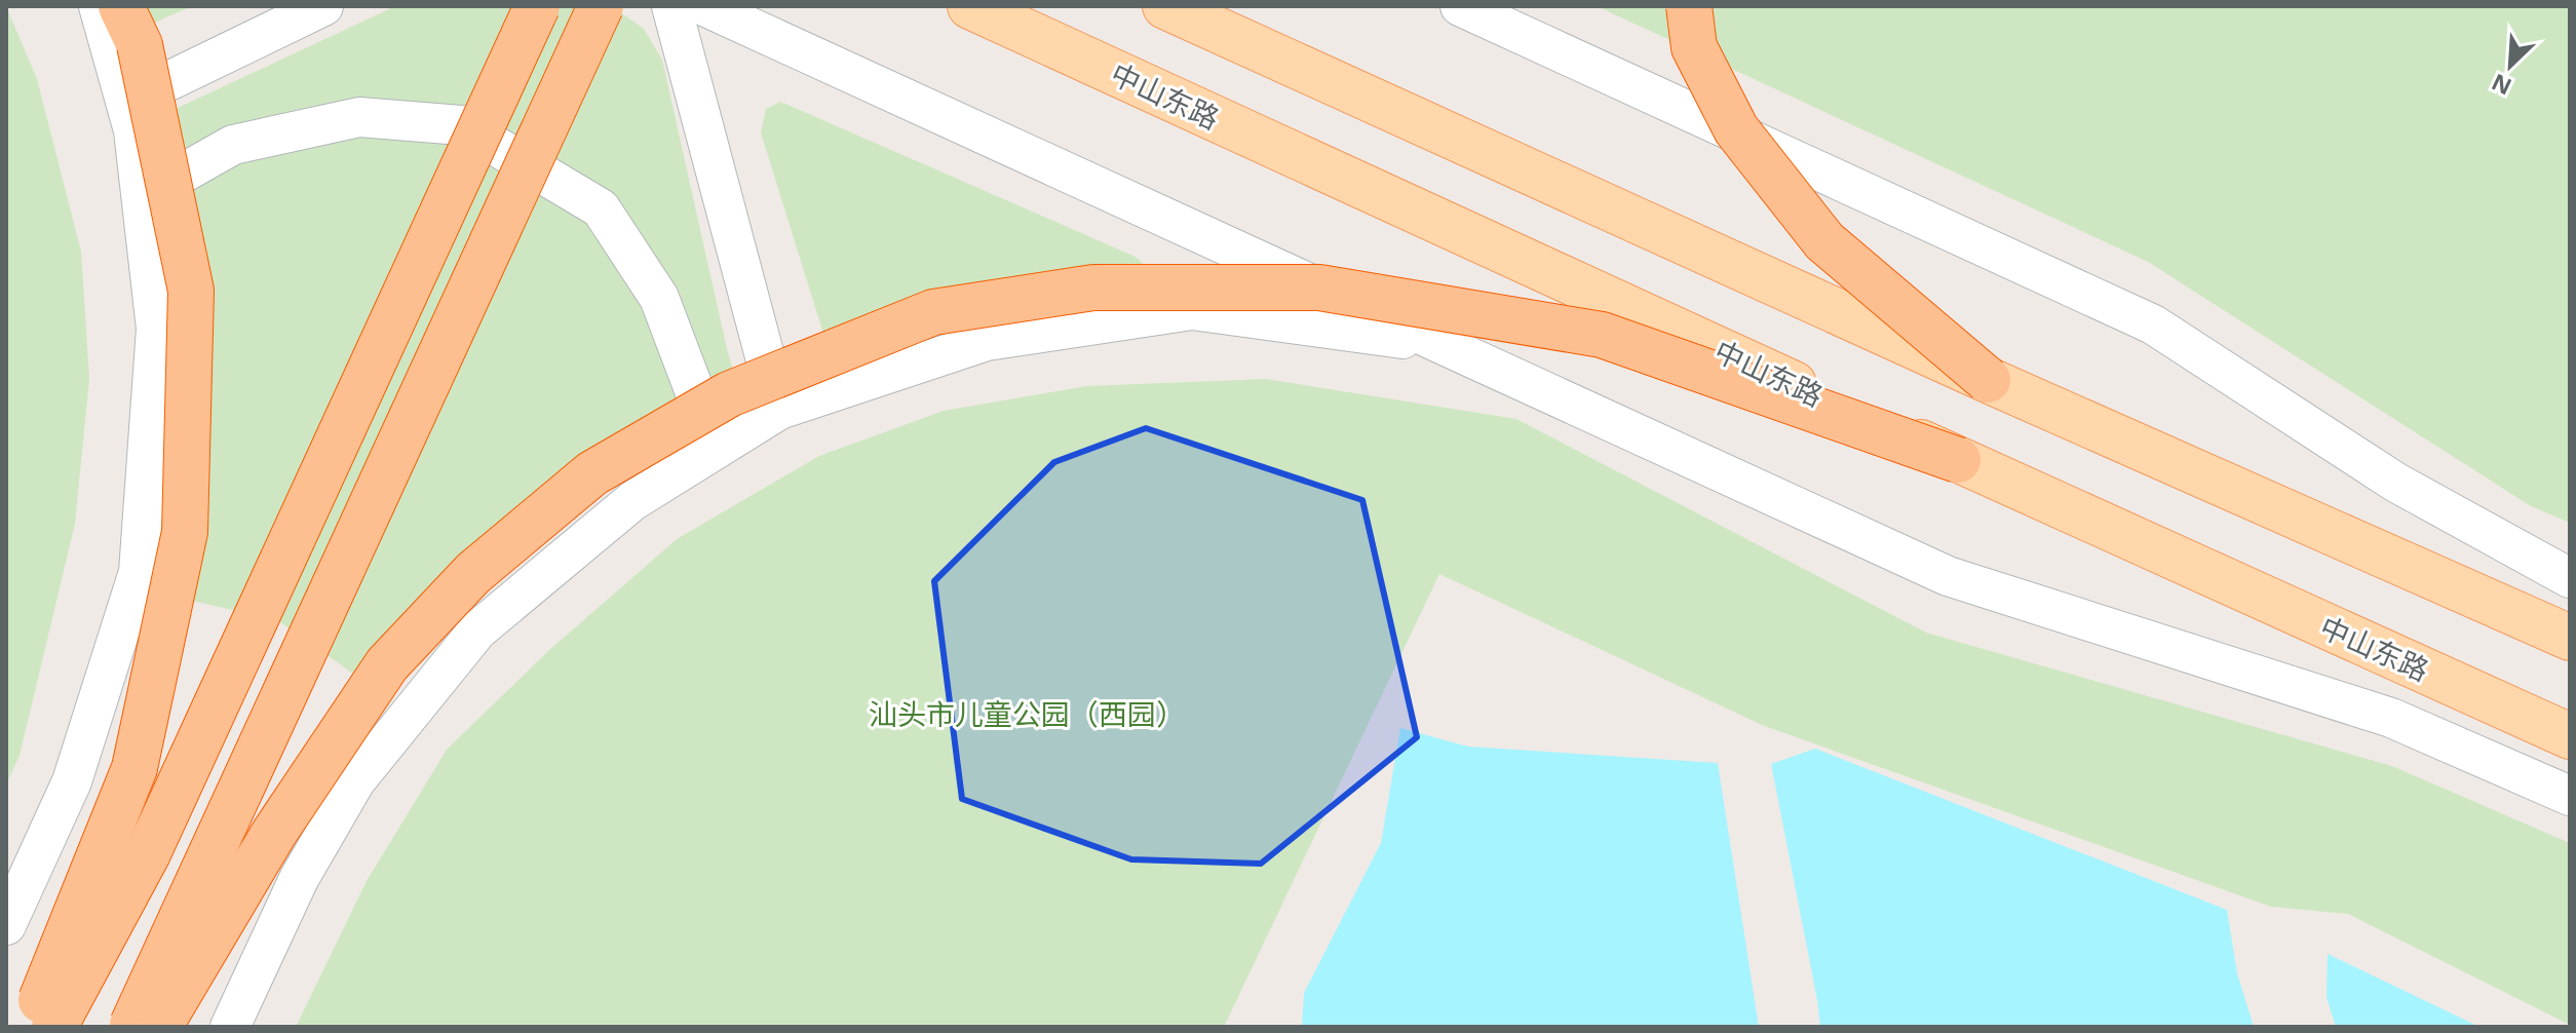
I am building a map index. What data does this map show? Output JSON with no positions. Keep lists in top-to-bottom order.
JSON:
{
  "streets": {
    "main road": ["中山东路"]
  },
  "parks": ["汕头市儿童公园（西园）"],
  "north": "bottom left"
}
